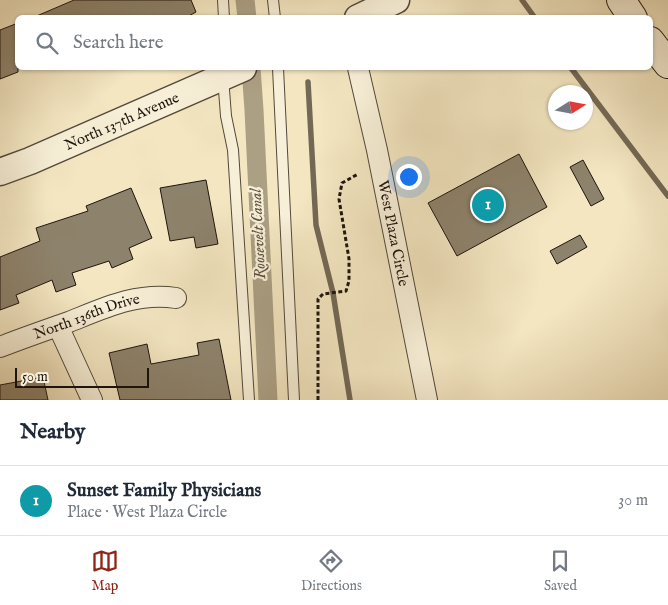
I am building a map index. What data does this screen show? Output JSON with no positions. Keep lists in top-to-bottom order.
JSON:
{
  "streets": {
    "street": ["North 137th Avenue", "West Plaza Circle", "North 136th Drive"]
  },
  "water": ["Roosevelt Canal"],
  "scale_bar": "50 m",
  "north": "right",
  "page": {
    "search": "Search here",
    "pins": "1",
    "scale": "50 m",
    "heading": "Nearby",
    "list": [
      {
        "mark": "1",
        "name": "Sunset Family Physicians",
        "note": "Place · West Plaza Circle",
        "value": "30 m"
      }
    ],
    "nav": ["Map", "Directions", "Saved"]
  }
}
